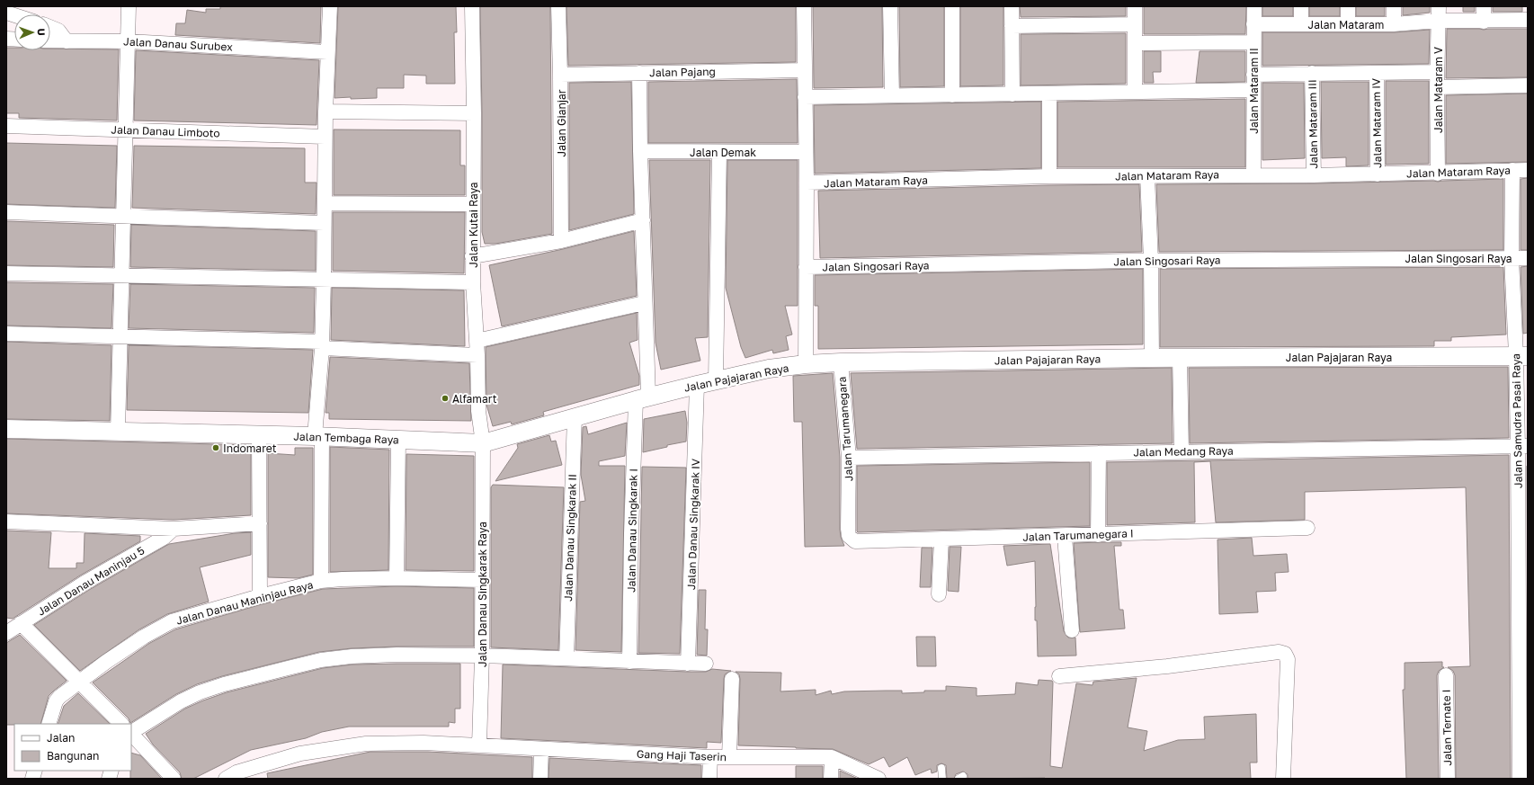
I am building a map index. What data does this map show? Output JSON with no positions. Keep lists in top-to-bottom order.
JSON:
{
  "streets": {
    "street": [
      "Jalan Mataram",
      "Jalan Danau Surubex",
      "Jalan Pajang",
      "Jalan Mataram V",
      "Jalan Mataram II",
      "Jalan Gianjar",
      "Jalan Mataram IV",
      "Jalan Mataram III",
      "Jalan Danau Limboto",
      "Jalan Demak",
      "Jalan Mataram Raya",
      "Jalan Kutai Raya",
      "Jalan Singosari Raya",
      "Jalan Pajajaran Raya",
      "Jalan Samudra Pasai Raya",
      "Jalan Tarumanegara",
      "Jalan Tembaga Raya",
      "Jalan Medang Raya",
      "Jalan Danau Singkarak IV",
      "Jalan Danau Singkarak I",
      "Jalan Tarumanegara I",
      "Jalan Danau Singkarak II",
      "Jalan Danau Maninjau 5",
      "Jalan Danau Singkarak Raya",
      "Jalan Danau Maninjau Raya",
      "Jalan Ternate I",
      "Gang Haji Taserin"
    ]
  },
  "crossings": [
    ["Jalan Mataram", "Jalan Mataram V"],
    ["Jalan Mataram", "Jalan Mataram II"],
    ["Jalan Pajang", "Jalan Gianjar"],
    ["Jalan Pajang", "Jalan Danau Singkarak I"],
    ["Jalan Mataram V", "Jalan Mataram Raya"],
    ["Jalan Mataram II", "Jalan Mataram Raya"],
    ["Jalan Mataram IV", "Jalan Mataram Raya"],
    ["Jalan Mataram III", "Jalan Mataram Raya"],
    ["Jalan Demak", "Jalan Danau Singkarak I"],
    ["Jalan Mataram Raya", "Jalan Samudra Pasai Raya"],
    ["Jalan Kutai Raya", "Jalan Tembaga Raya"],
    ["Jalan Kutai Raya", "Jalan Danau Singkarak Raya"],
    ["Jalan Singosari Raya", "Jalan Samudra Pasai Raya"],
    ["Jalan Pajajaran Raya", "Jalan Samudra Pasai Raya"],
    ["Jalan Pajajaran Raya", "Jalan Tarumanegara"],
    ["Jalan Pajajaran Raya", "Jalan Tembaga Raya"],
    ["Jalan Pajajaran Raya", "Jalan Danau Singkarak IV"],
    ["Jalan Pajajaran Raya", "Jalan Danau Singkarak I"],
    ["Jalan Pajajaran Raya", "Jalan Danau Singkarak II"],
    ["Jalan Samudra Pasai Raya", "Jalan Medang Raya"],
    ["Jalan Tarumanegara", "Jalan Medang Raya"],
    ["Jalan Tarumanegara", "Jalan Tarumanegara I"],
    ["Jalan Tembaga Raya", "Jalan Danau Singkarak II"],
    ["Jalan Tembaga Raya", "Jalan Danau Singkarak Raya"],
    ["Jalan Danau Singkarak Raya", "Jalan Danau Maninjau Raya"],
    ["Jalan Danau Singkarak Raya", "Gang Haji Taserin"]
  ],
  "places": ["Alfamart", "Indomaret"],
  "legend": ["Jalan", "Bangunan"],
  "north": "right"
}
